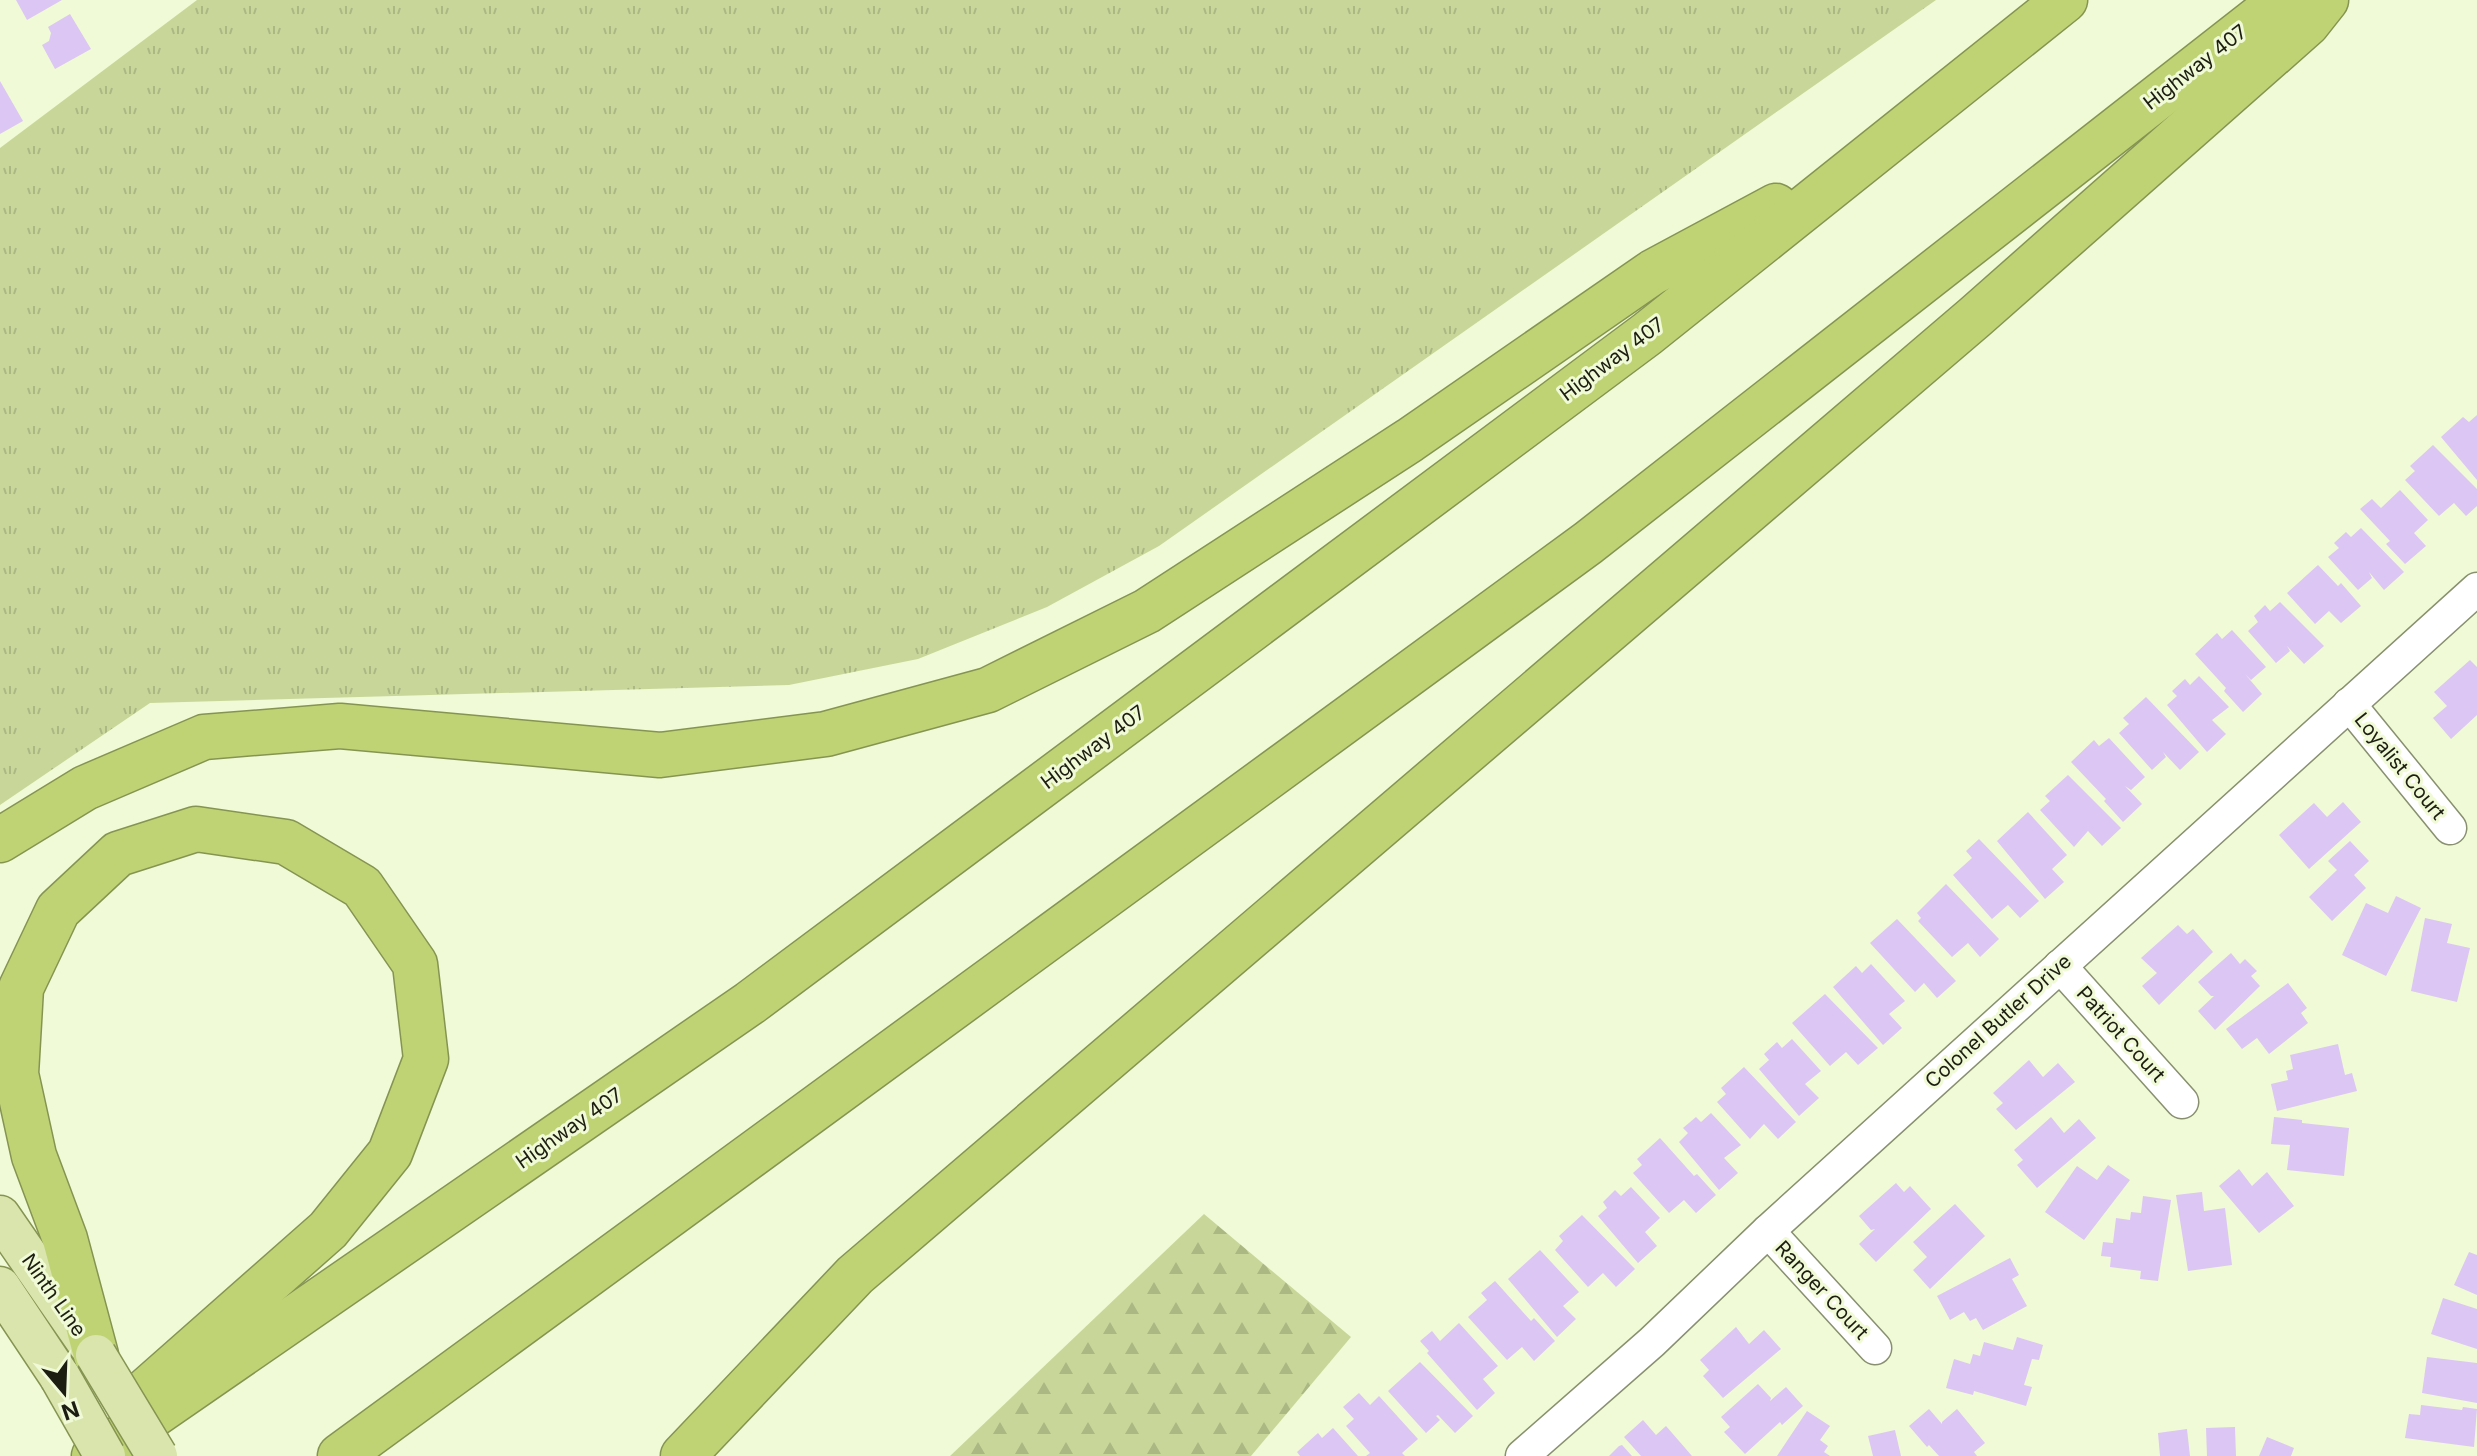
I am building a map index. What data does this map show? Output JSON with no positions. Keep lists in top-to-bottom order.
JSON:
{
  "streets": {
    "highway": ["Highway 407"],
    "main road": ["Ninth Line"],
    "street": [
      "Loyalist Court",
      "Colonel Butler Drive",
      "Patriot Court",
      "Ranger Court"
    ]
  },
  "crossings": [
    ["Loyalist Court", "Colonel Butler Drive"],
    ["Colonel Butler Drive", "Patriot Court"],
    ["Colonel Butler Drive", "Ranger Court"]
  ],
  "north": "bottom"
}
